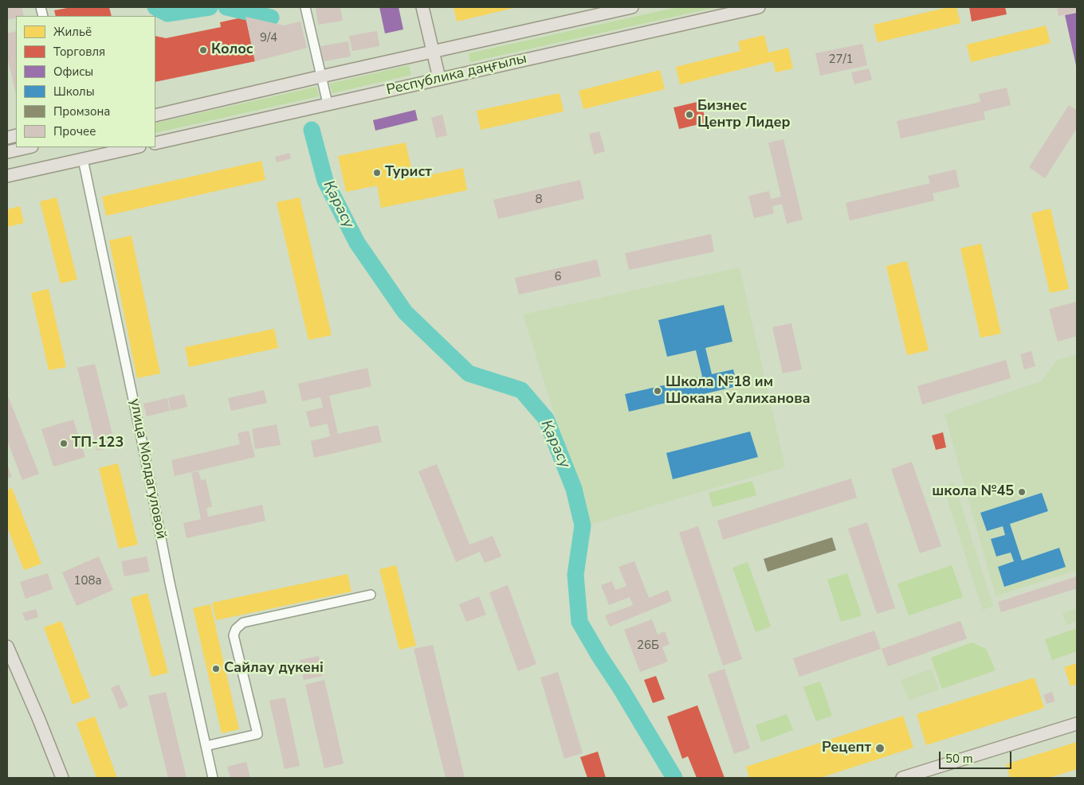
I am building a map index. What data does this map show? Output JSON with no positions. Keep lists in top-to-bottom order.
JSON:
{
  "streets": {
    "main road": ["Республика даңғылы"],
    "street": ["улица Молдагуловой"]
  },
  "water": ["Қарасу"],
  "places": [
    "Колос",
    "Бизнес Центр Лидер",
    "Турист",
    "Школа №18 им Шокана Уалиханова",
    "ТП-123",
    "школа №45",
    "Сайлау дүкені",
    "Рецепт"
  ],
  "house_numbers": [
    "9/4",
    "27/1",
    "8",
    "6",
    "108а",
    "26Б"
  ],
  "legend": [
    "Жильё",
    "Торговля",
    "Офисы",
    "Школы",
    "Промзона",
    "Прочее"
  ],
  "scale_bar": "50 m"
}
